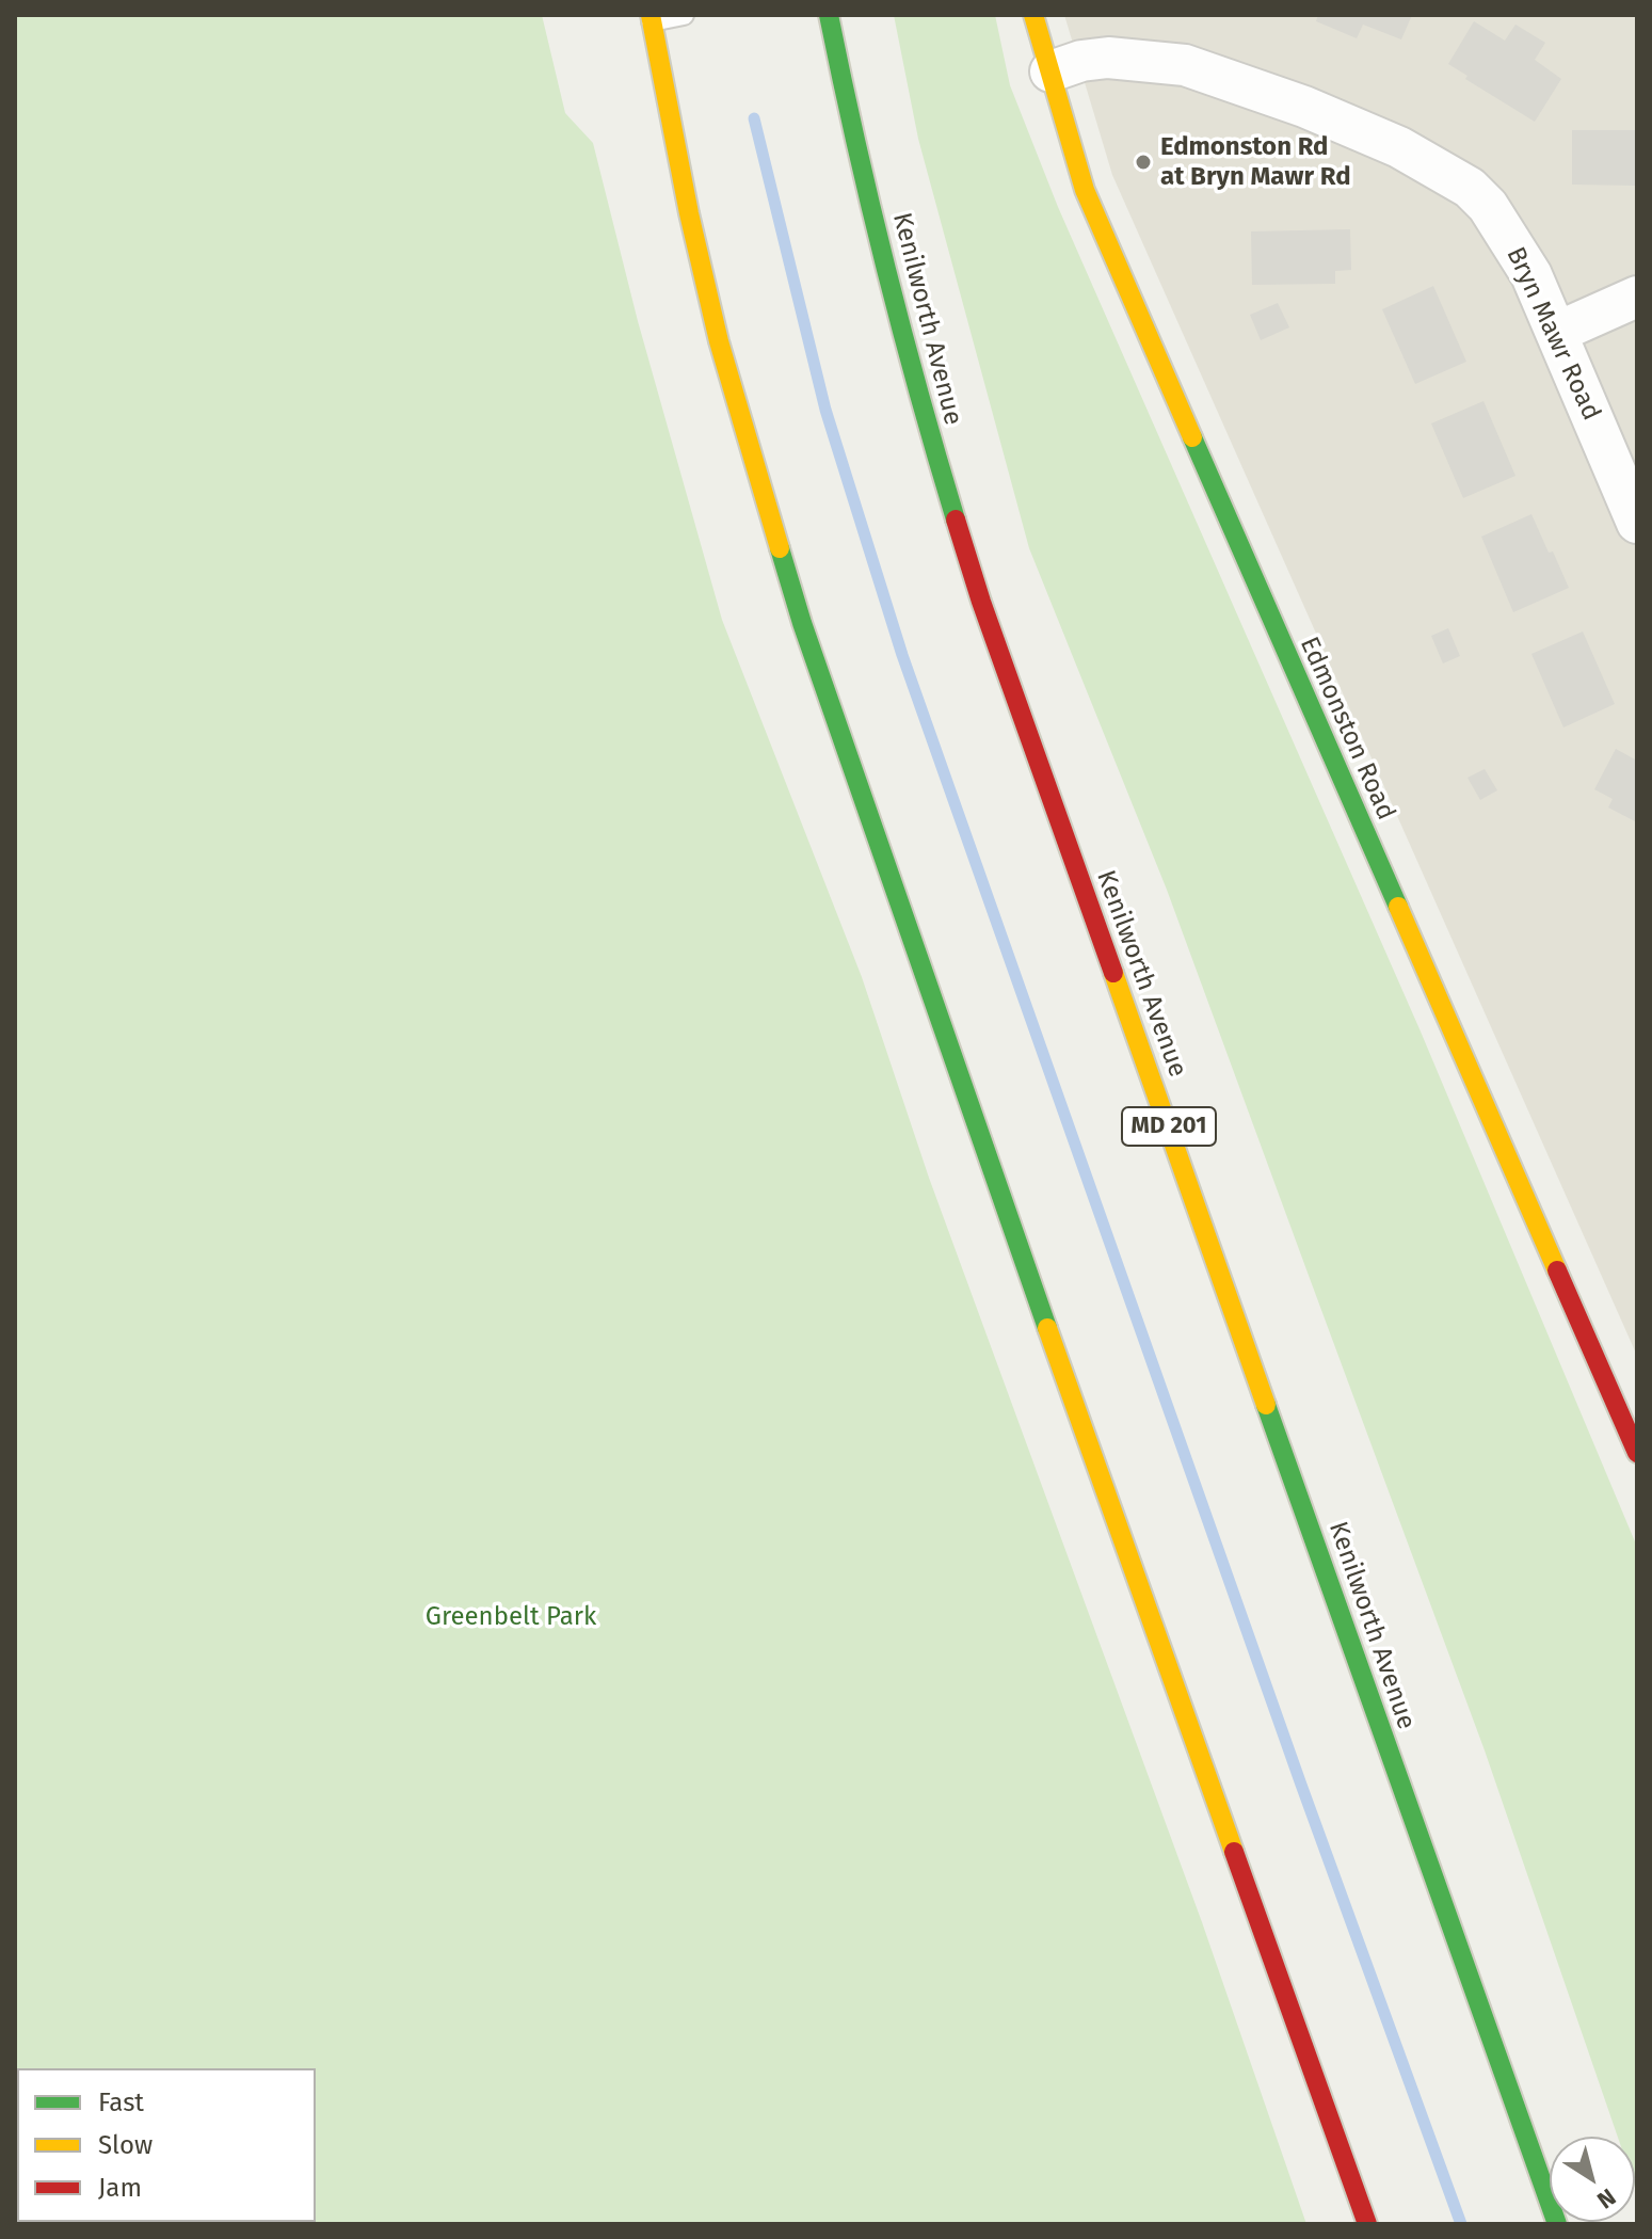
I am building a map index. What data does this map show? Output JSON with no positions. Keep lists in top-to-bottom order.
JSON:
{
  "streets": {
    "main road": ["Kenilworth Avenue", "Edmonston Road", "MD 201"],
    "street": ["Bryn Mawr Road"]
  },
  "crossings": [
    ["Bryn Mawr Road", "Edmonston Road"]
  ],
  "parks": ["Greenbelt Park"],
  "places": ["Edmonston Rd at Bryn Mawr Rd"],
  "legend": ["Fast", "Slow", "Jam"],
  "north": "bottom right"
}
